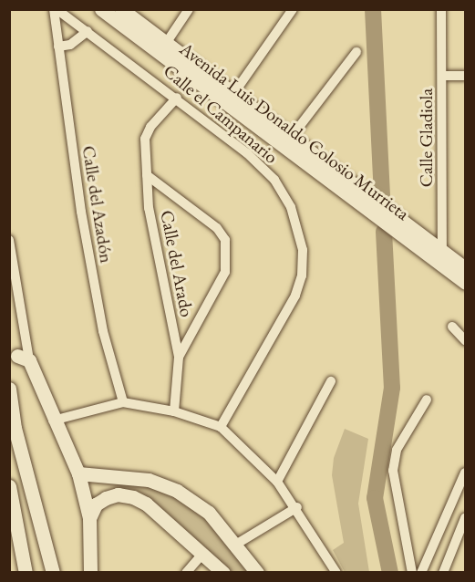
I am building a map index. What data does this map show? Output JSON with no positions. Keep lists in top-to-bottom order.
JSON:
{
  "streets": {
    "street": [
      "Calle el Campanario",
      "Avenida Luis Donaldo Colosio Murrieta",
      "Calle Gladiola",
      "Calle del Azadón",
      "Calle del Arado"
    ]
  },
  "crossings": [
    ["Calle el Campanario", "Calle del Azadón"],
    ["Calle el Campanario", "Calle del Arado"],
    ["Avenida Luis Donaldo Colosio Murrieta", "Calle Gladiola"]
  ]
}
